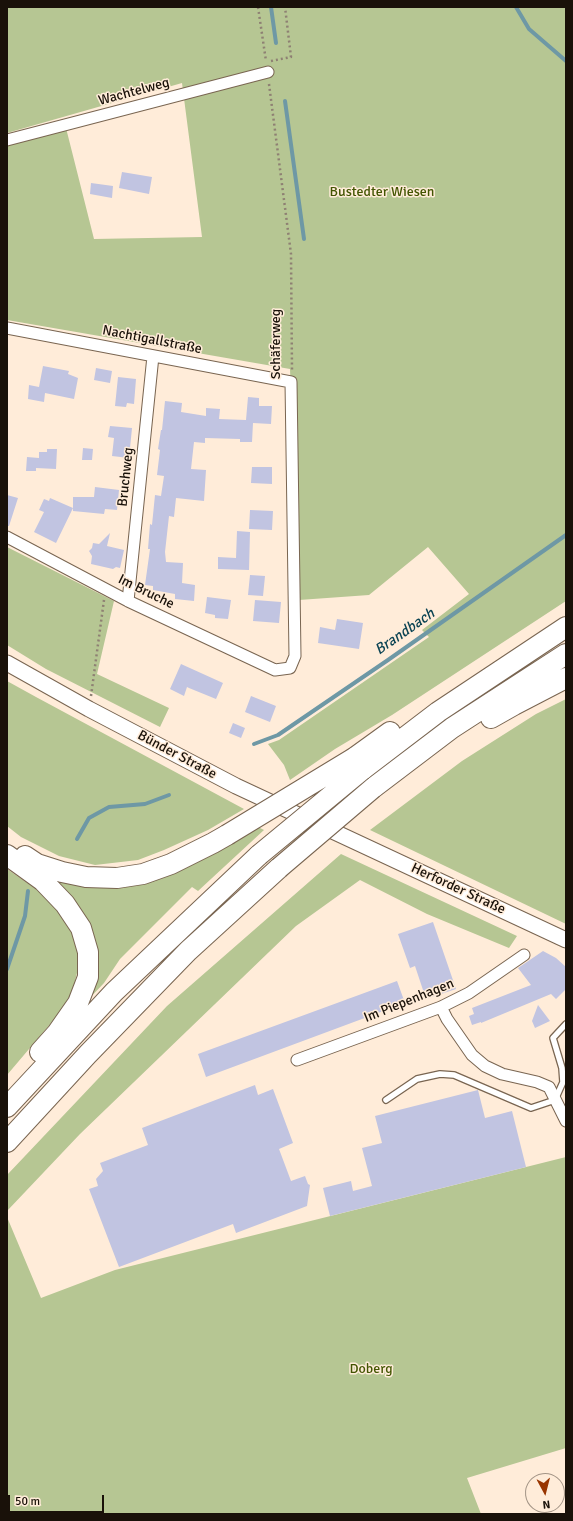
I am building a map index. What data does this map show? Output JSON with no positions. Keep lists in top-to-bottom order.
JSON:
{
  "streets": {
    "main road": ["Bünder Straße", "Herforder Straße"],
    "street": [
      "Wachtelweg",
      "Nachtigallstraße",
      "Schäferweg",
      "Bruchweg",
      "Im Bruche",
      "Im Piepenhagen"
    ]
  },
  "crossings": [
    ["Wachtelweg", "Schäferweg"],
    ["Nachtigallstraße", "Schäferweg"],
    ["Nachtigallstraße", "Bruchweg"],
    ["Schäferweg", "Im Bruche"],
    ["Bruchweg", "Im Bruche"],
    ["Bünder Straße", "Herforder Straße"]
  ],
  "water": ["Brandbach"],
  "parks": ["Bustedter Wiesen", "Doberg"],
  "scale_bar": "50 m",
  "north": "bottom"
}
